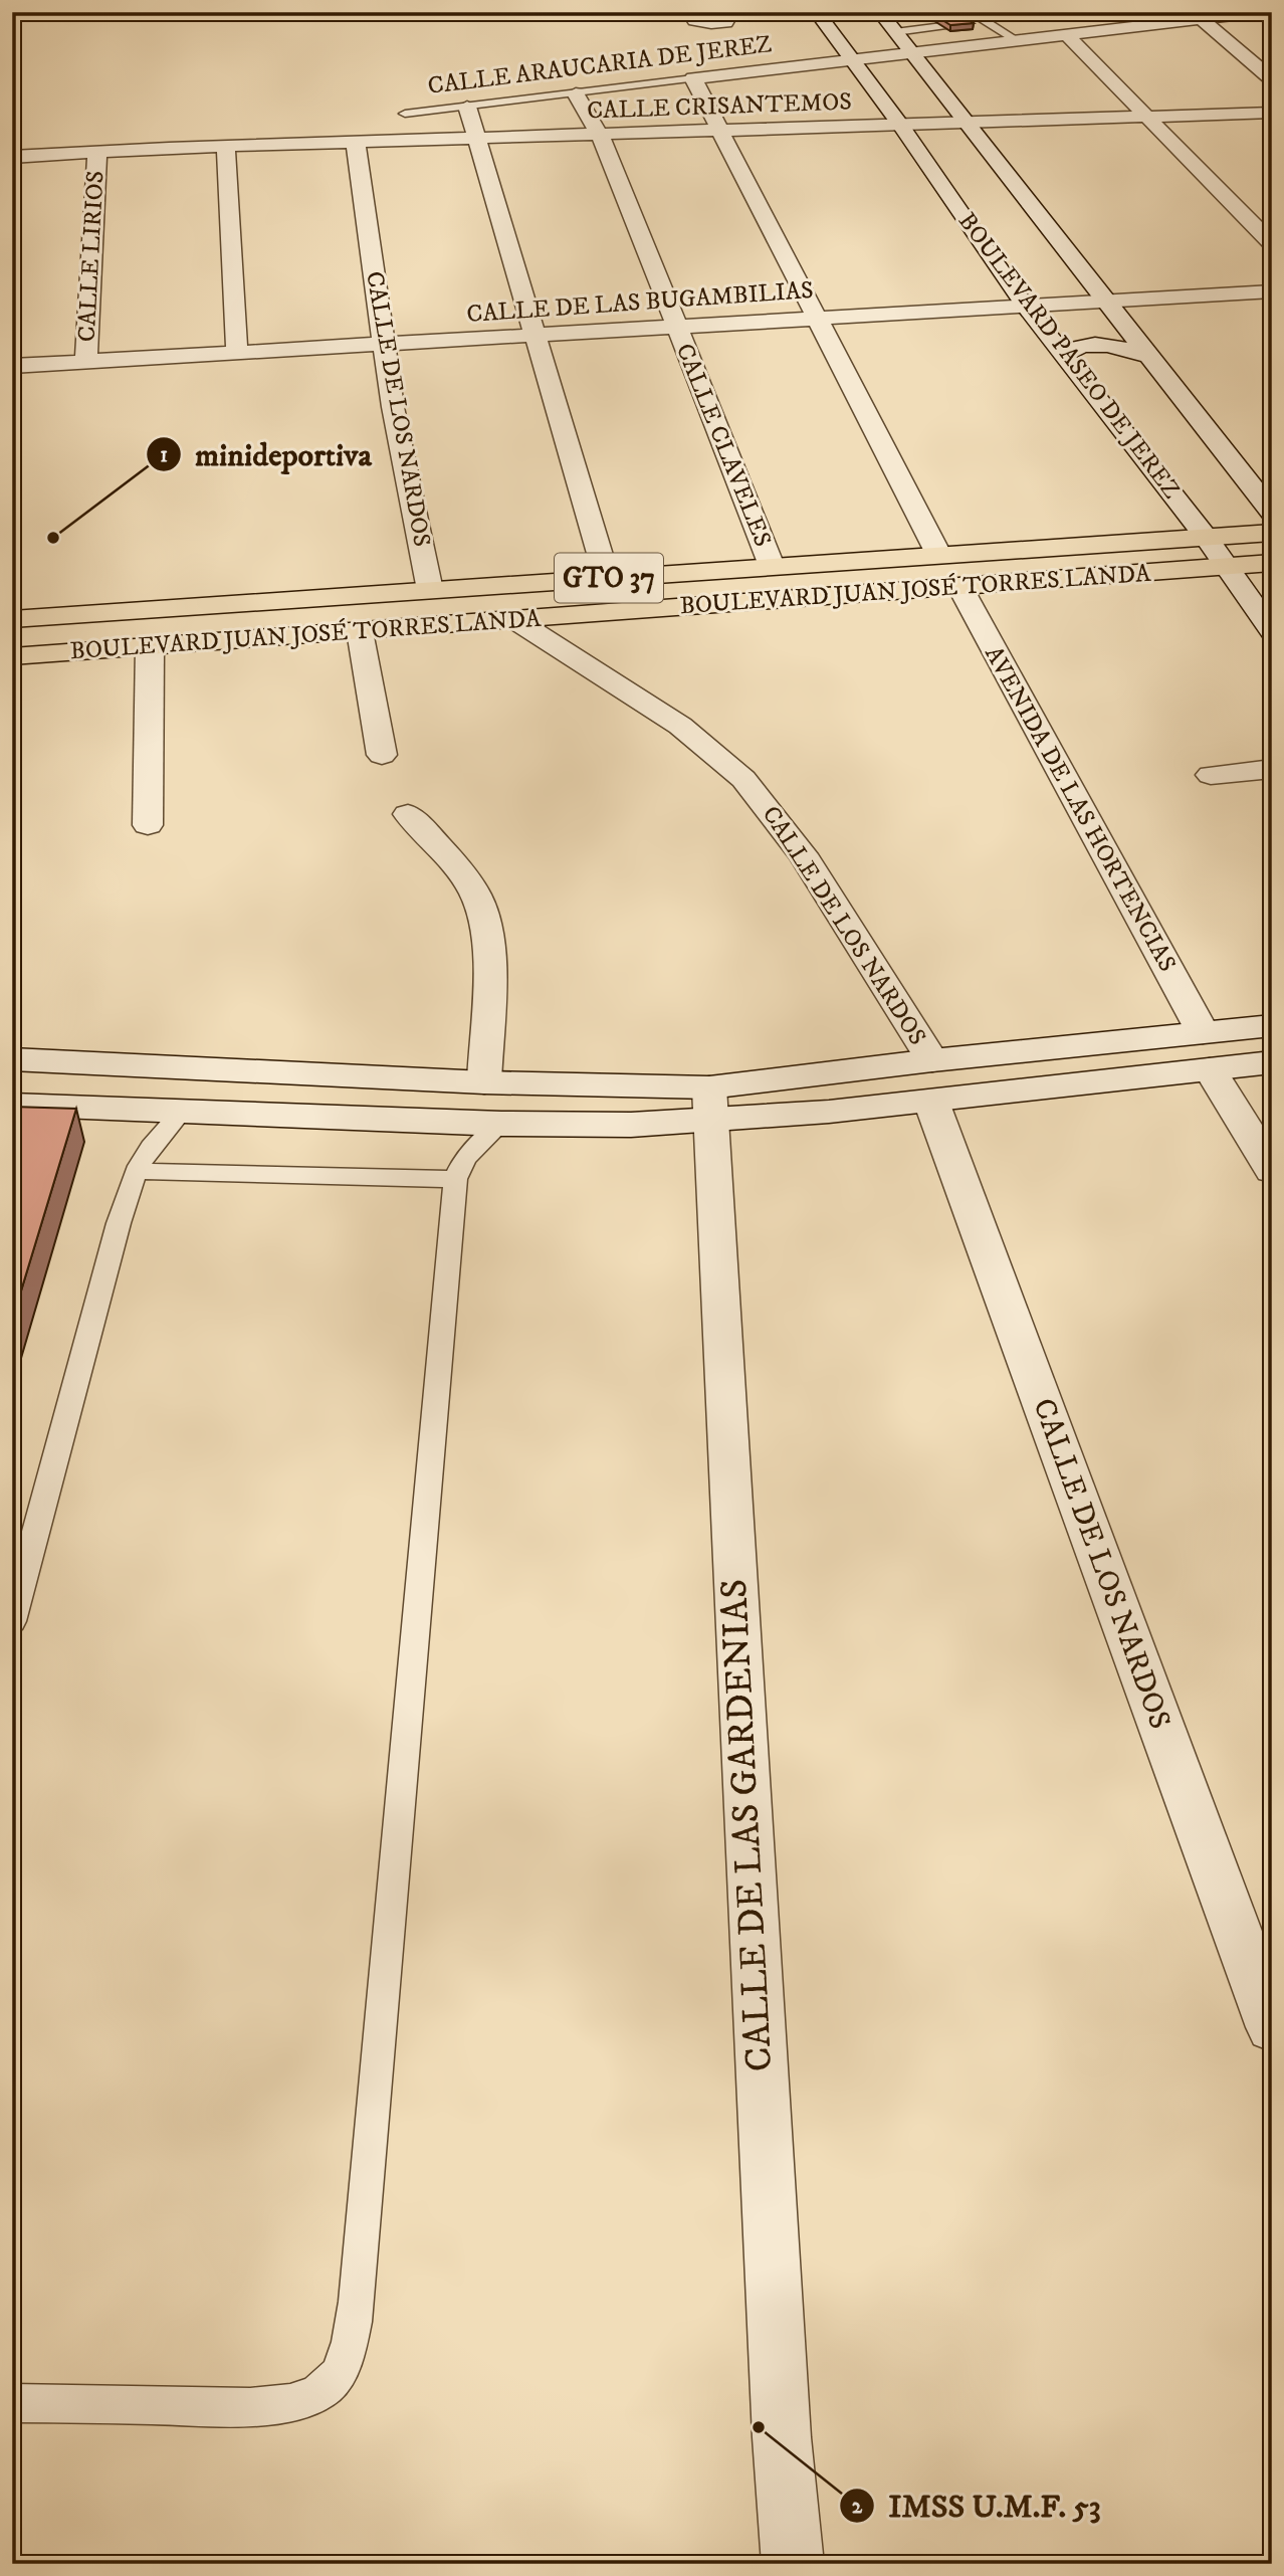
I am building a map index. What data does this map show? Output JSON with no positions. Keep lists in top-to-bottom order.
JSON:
{
  "streets": {
    "main road": ["GTO 37", "BOULEVARD JUAN JOSÉ TORRES LANDA"],
    "street": [
      "CALLE ARAUCARIA DE JEREZ",
      "CALLE CRISANTEMOS",
      "CALLE LIRIOS",
      "CALLE DE LAS BUGAMBILIAS",
      "BOULEVARD PASEO DE JEREZ",
      "CALLE DE LOS NARDOS",
      "CALLE CLAVELES",
      "AVENIDA DE LAS HORTENCIAS",
      "CALLE DE LAS GARDENIAS"
    ]
  },
  "crossings": [
    ["CALLE ARAUCARIA DE JEREZ", "BOULEVARD PASEO DE JEREZ"],
    ["CALLE ARAUCARIA DE JEREZ", "CALLE CLAVELES"],
    ["CALLE CRISANTEMOS", "CALLE LIRIOS"],
    ["CALLE CRISANTEMOS", "BOULEVARD PASEO DE JEREZ"],
    ["CALLE CRISANTEMOS", "CALLE DE LOS NARDOS"],
    ["CALLE CRISANTEMOS", "CALLE CLAVELES"],
    ["CALLE LIRIOS", "CALLE DE LAS BUGAMBILIAS"],
    ["CALLE DE LAS BUGAMBILIAS", "BOULEVARD PASEO DE JEREZ"],
    ["CALLE DE LAS BUGAMBILIAS", "CALLE DE LOS NARDOS"],
    ["CALLE DE LAS BUGAMBILIAS", "CALLE CLAVELES"],
    ["BOULEVARD PASEO DE JEREZ", "BOULEVARD JUAN JOSÉ TORRES LANDA"],
    ["CALLE DE LOS NARDOS", "BOULEVARD JUAN JOSÉ TORRES LANDA"],
    ["CALLE CLAVELES", "BOULEVARD JUAN JOSÉ TORRES LANDA"],
    ["BOULEVARD JUAN JOSÉ TORRES LANDA", "AVENIDA DE LAS HORTENCIAS"]
  ],
  "places": ["minideportiva", "IMSS U.M.F. 53"]
}
